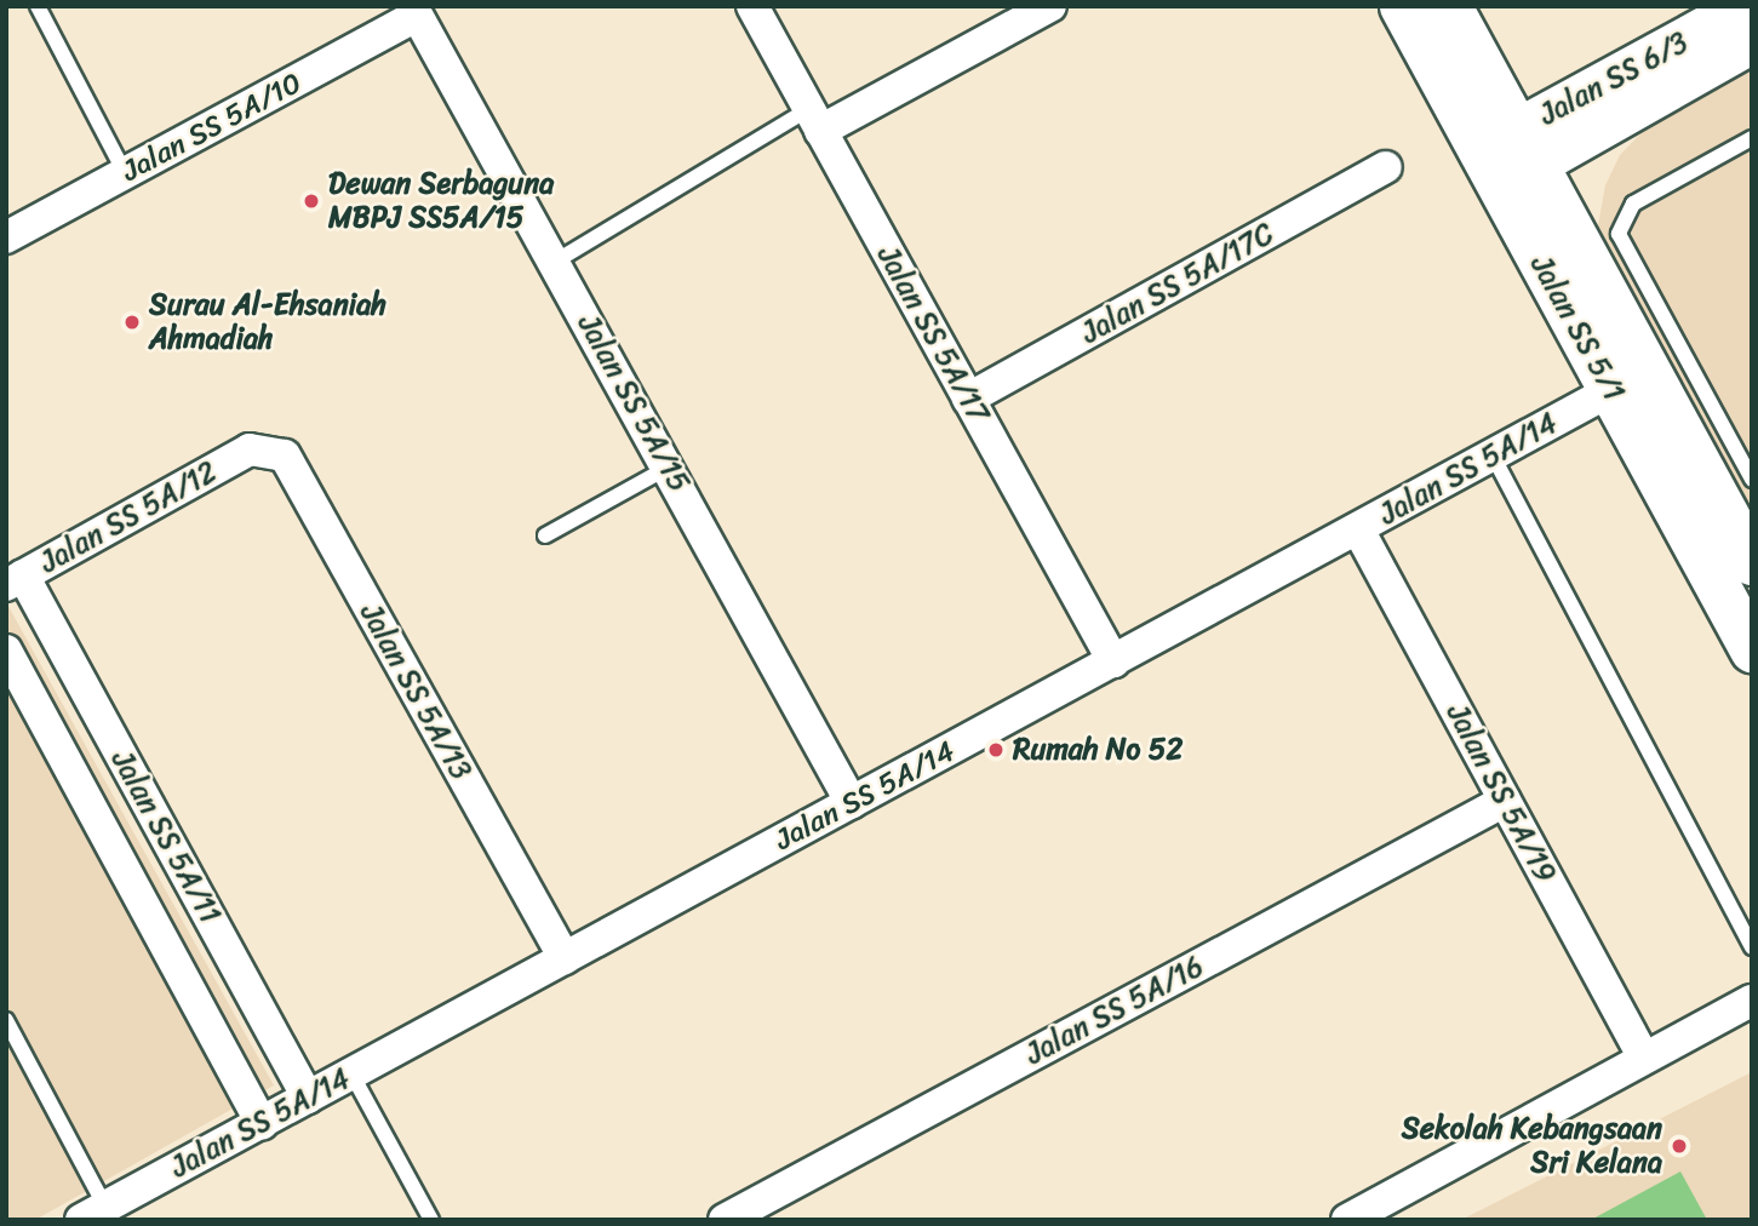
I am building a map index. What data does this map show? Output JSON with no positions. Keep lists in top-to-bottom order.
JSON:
{
  "streets": {
    "street": [
      "Jalan SS 6/3",
      "Jalan SS 5A/10",
      "Jalan SS 5A/17C",
      "Jalan SS 5/1",
      "Jalan SS 5A/17",
      "Jalan SS 5A/15",
      "Jalan SS 5A/14",
      "Jalan SS 5A/12",
      "Jalan SS 5A/13",
      "Jalan SS 5A/19",
      "Jalan SS 5A/11",
      "Jalan SS 5A/16"
    ]
  },
  "crossings": [
    ["Jalan SS 6/3", "Jalan SS 5/1"],
    ["Jalan SS 5A/10", "Jalan SS 5A/15"],
    ["Jalan SS 5A/17C", "Jalan SS 5A/17"],
    ["Jalan SS 5/1", "Jalan SS 5A/14"],
    ["Jalan SS 5A/17", "Jalan SS 5A/14"],
    ["Jalan SS 5A/15", "Jalan SS 5A/14"],
    ["Jalan SS 5A/14", "Jalan SS 5A/13"],
    ["Jalan SS 5A/14", "Jalan SS 5A/19"],
    ["Jalan SS 5A/14", "Jalan SS 5A/11"],
    ["Jalan SS 5A/12", "Jalan SS 5A/13"],
    ["Jalan SS 5A/12", "Jalan SS 5A/11"],
    ["Jalan SS 5A/19", "Jalan SS 5A/16"]
  ],
  "places": [
    "Dewan Serbaguna MBPJ SS5A/15",
    "Surau Al-Ehsaniah Ahmadiah",
    "Rumah No 52",
    "Sekolah Kebangsaan Sri Kelana"
  ]
}
